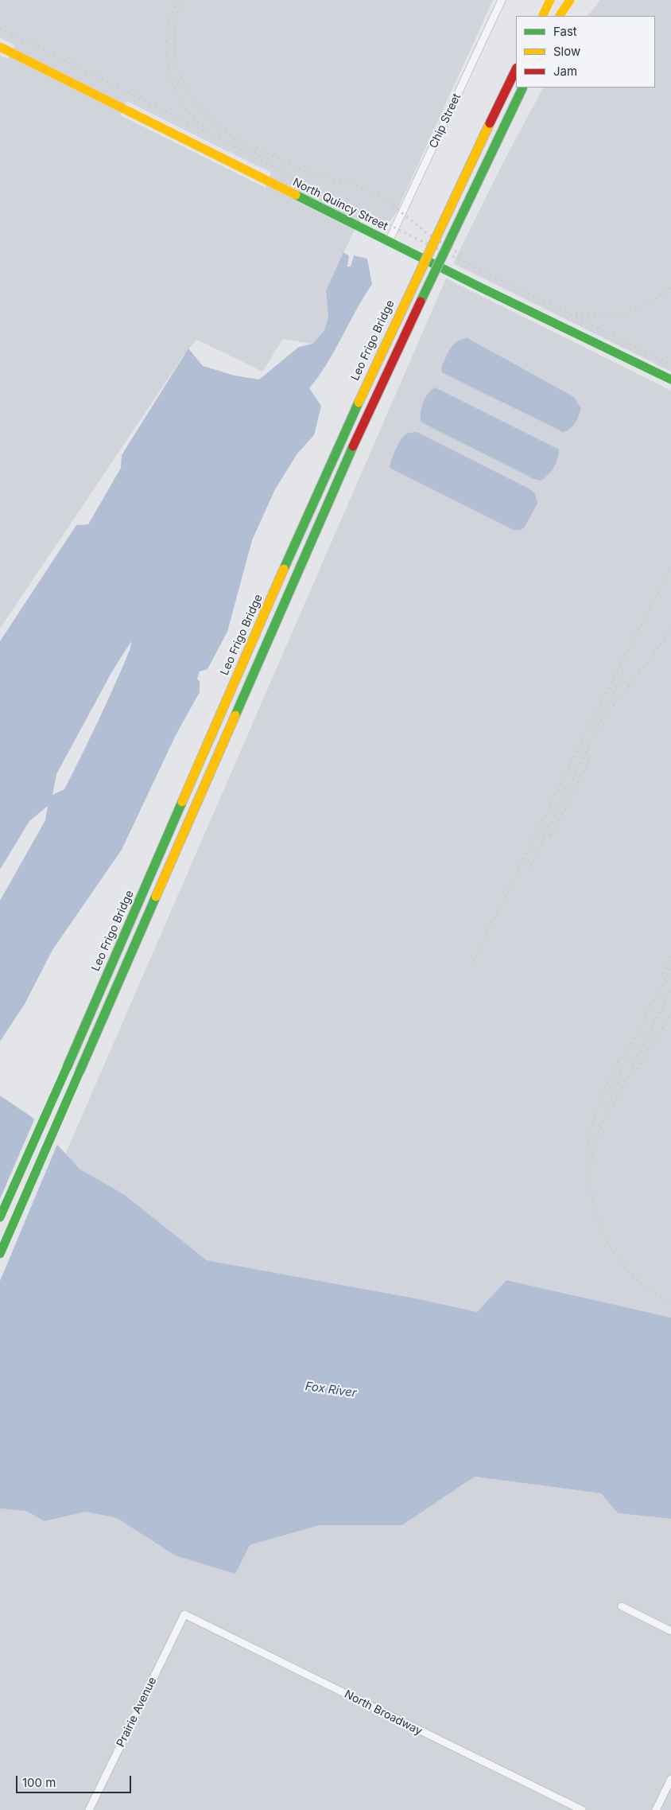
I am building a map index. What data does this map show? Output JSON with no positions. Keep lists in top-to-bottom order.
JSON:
{
  "streets": {
    "main road": ["North Quincy Street", "Leo Frigo Bridge"],
    "street": ["Chip Street", "Prairie Avenue", "North Broadway"]
  },
  "crossings": [
    ["Chip Street", "North Quincy Street"],
    ["Prairie Avenue", "North Broadway"]
  ],
  "water": ["Fox River"],
  "legend": ["Fast", "Slow", "Jam"],
  "scale_bar": "100 m"
}
